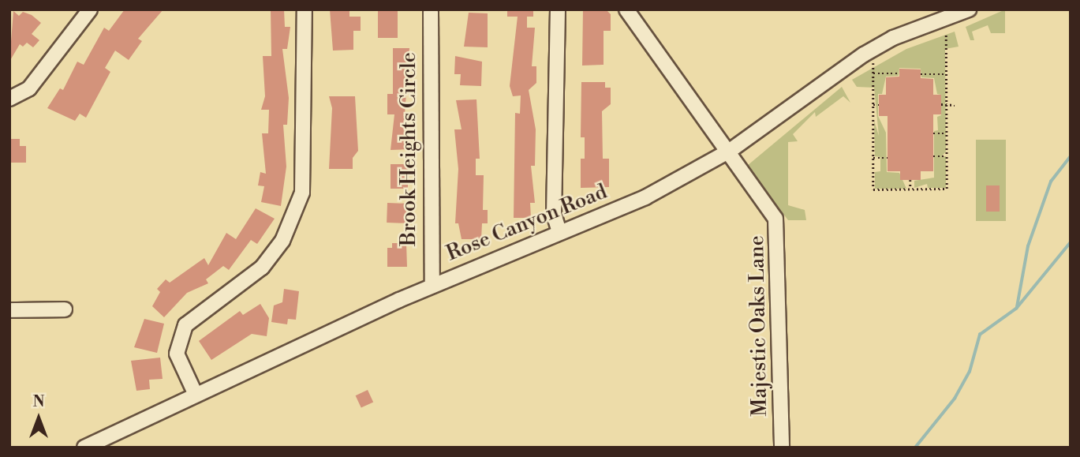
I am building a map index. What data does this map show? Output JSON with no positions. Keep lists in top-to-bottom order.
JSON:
{
  "streets": {
    "street": ["Brook Heights Circle", "Rose Canyon Road", "Majestic Oaks Lane"]
  },
  "crossings": [
    ["Brook Heights Circle", "Rose Canyon Road"],
    ["Rose Canyon Road", "Majestic Oaks Lane"]
  ],
  "north": "top"
}
